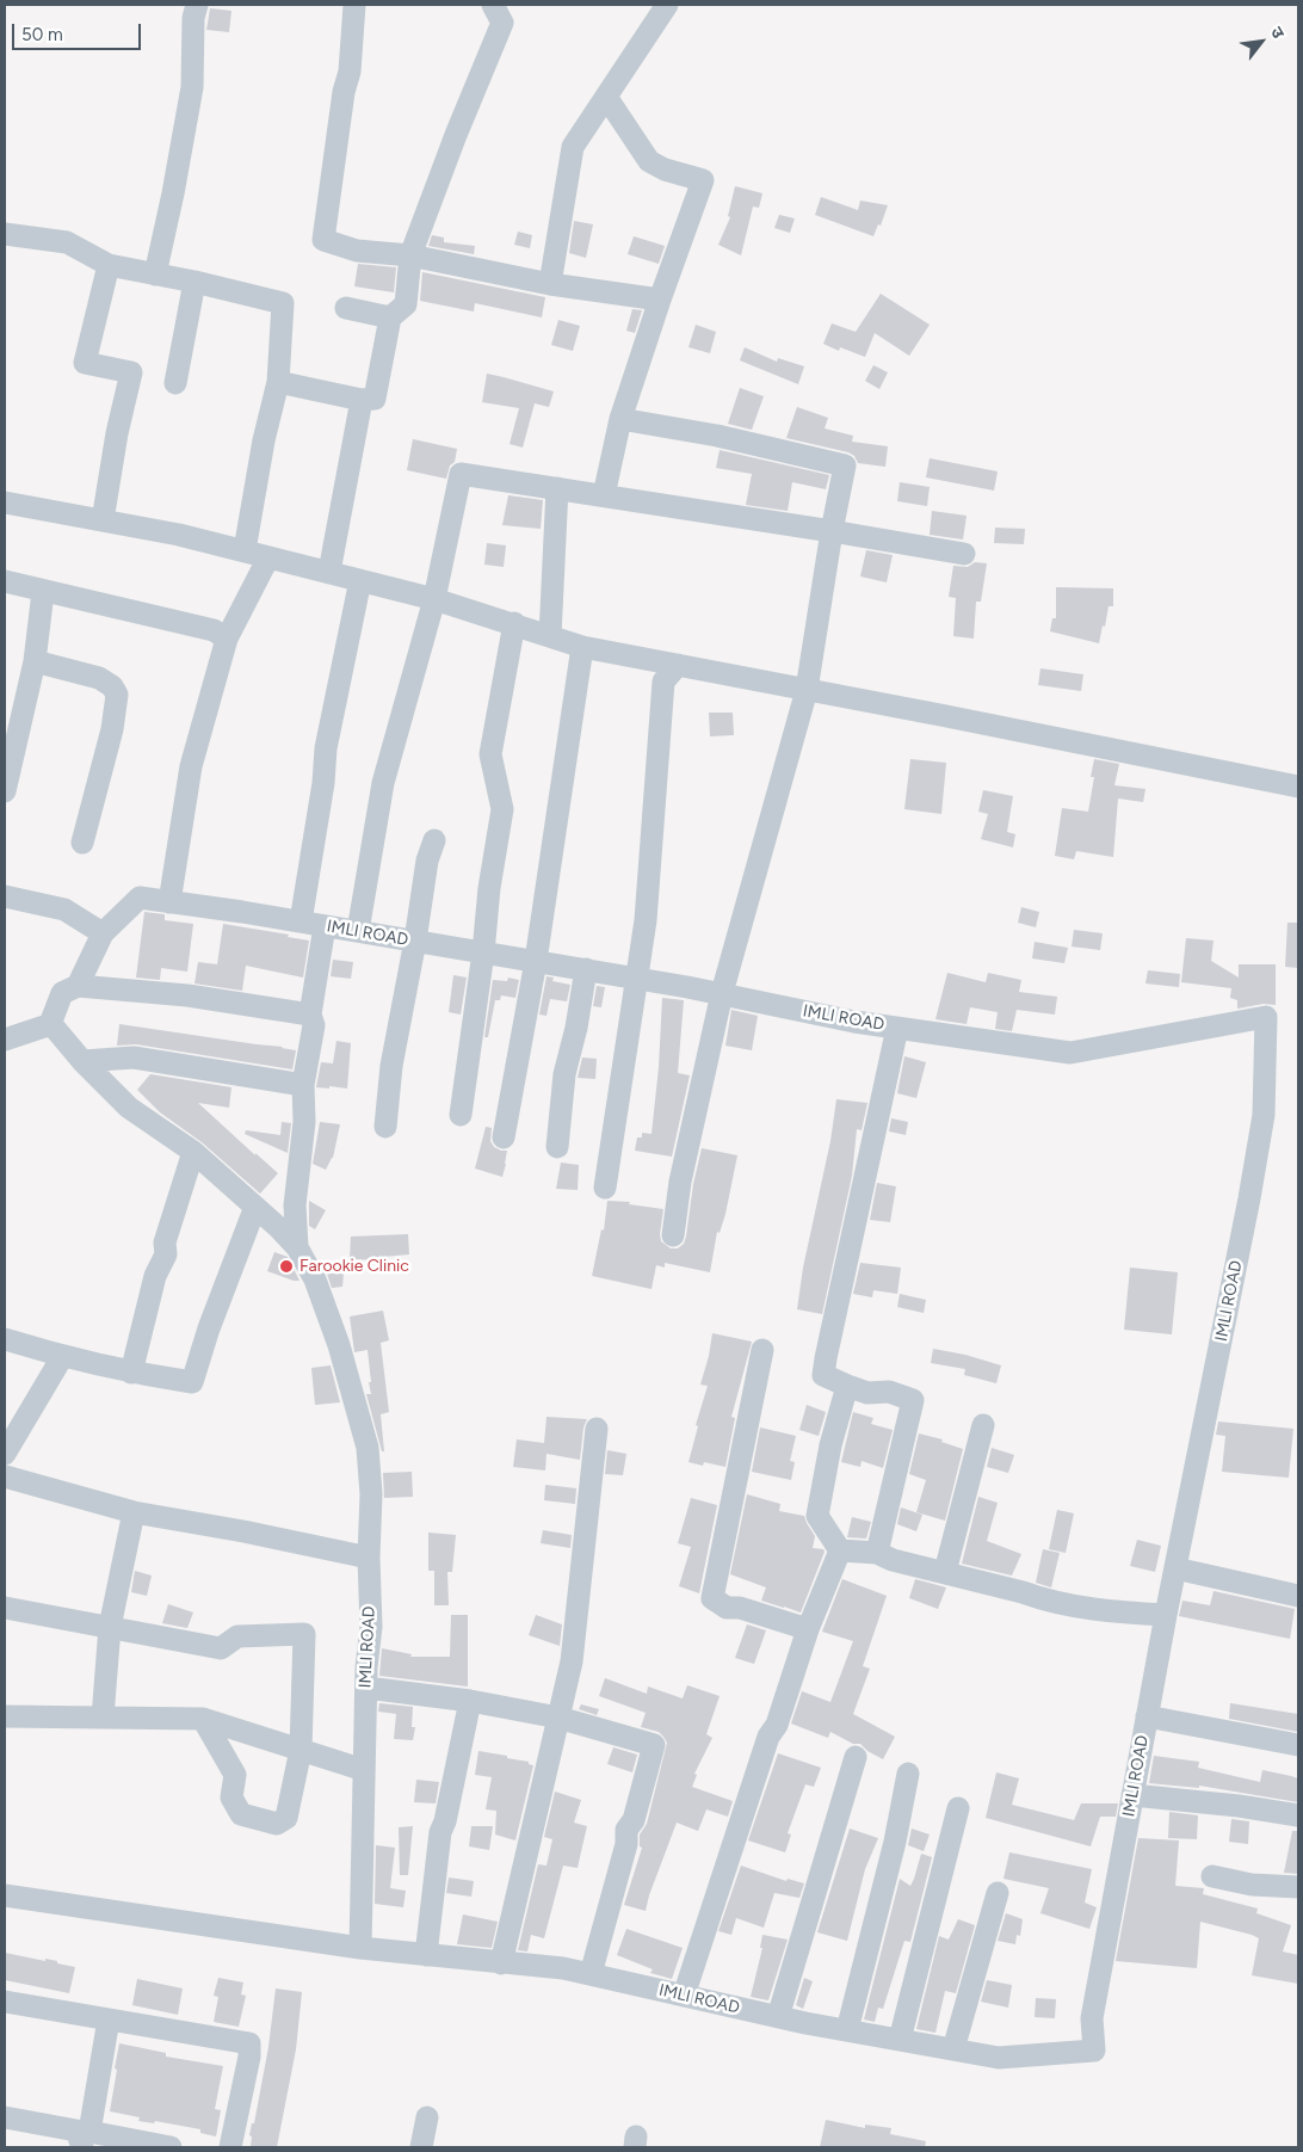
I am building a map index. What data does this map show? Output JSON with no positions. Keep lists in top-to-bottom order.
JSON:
{
  "streets": {
    "street": ["IMLI ROAD"]
  },
  "places": ["Farookie Clinic"],
  "scale_bar": "50 m",
  "north": "top right"
}
